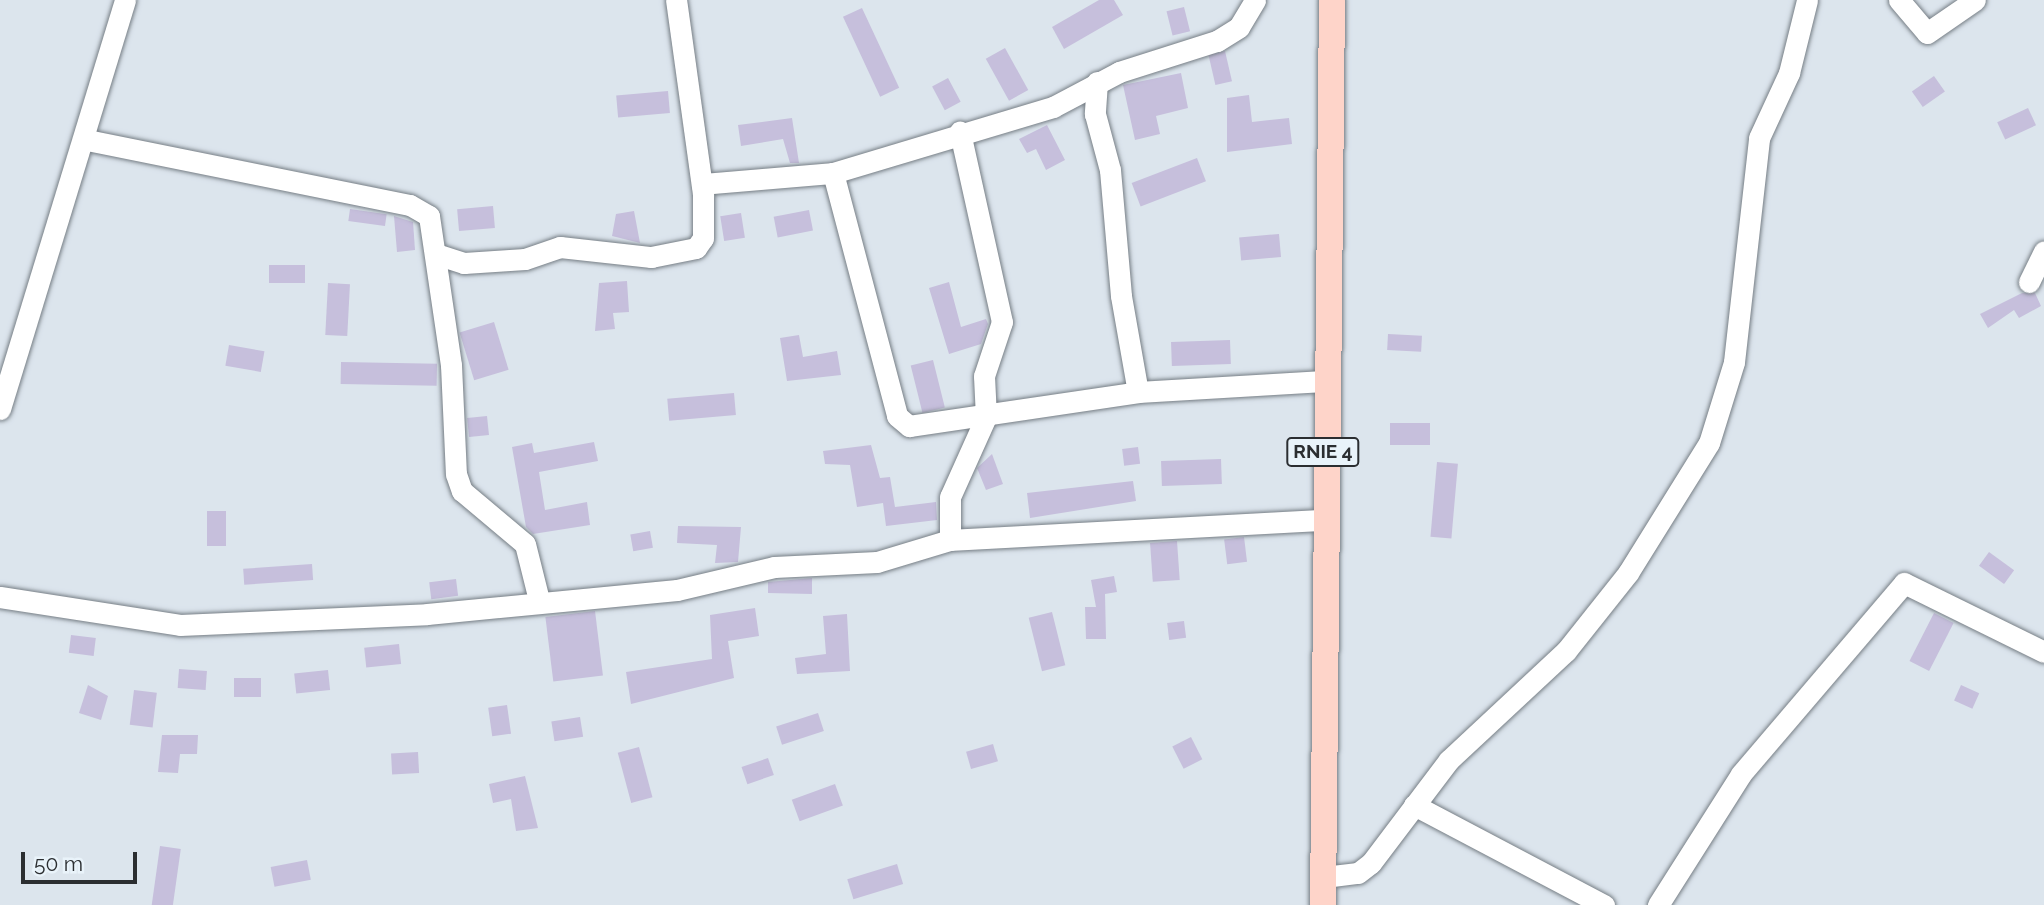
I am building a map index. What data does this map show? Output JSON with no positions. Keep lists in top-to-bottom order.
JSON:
{
  "streets": {
    "main road": ["RNIE 4"]
  },
  "scale_bar": "50 m"
}
